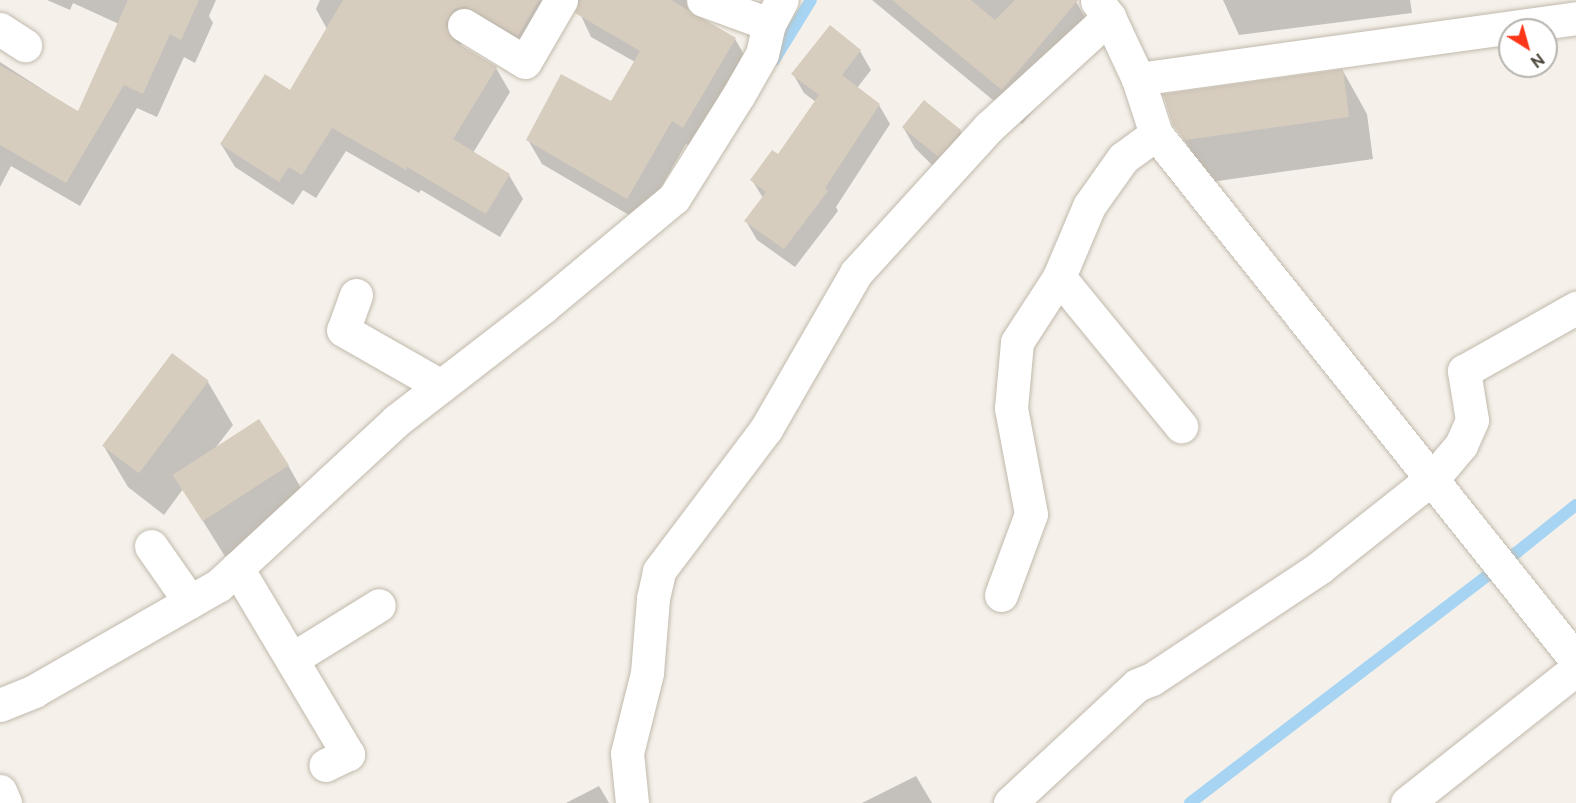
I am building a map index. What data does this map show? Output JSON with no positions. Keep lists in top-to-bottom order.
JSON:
{
  "north": "bottom right"
}
